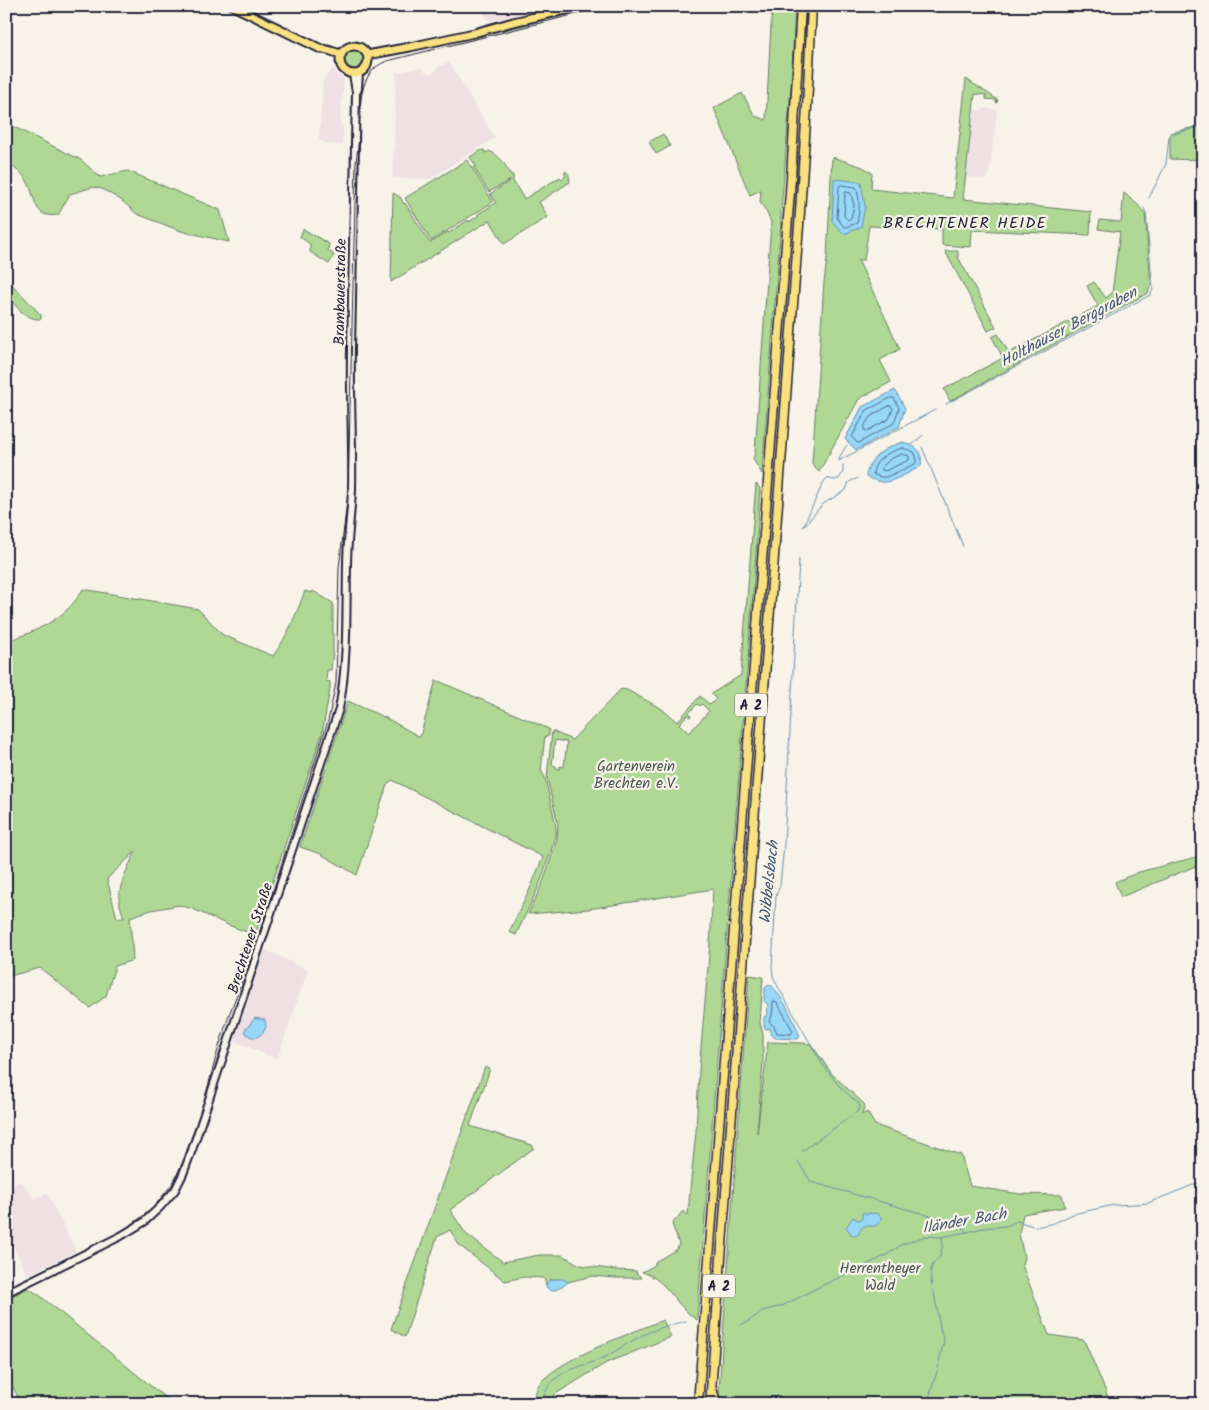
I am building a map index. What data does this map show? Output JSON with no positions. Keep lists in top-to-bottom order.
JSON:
{
  "streets": {
    "highway": ["A 2"],
    "main road": ["Brambauerstraße", "Brechtener Straße"]
  },
  "crossings": [
    ["Brambauerstraße", "Brechtener Straße"]
  ],
  "districts": ["BRECHTENER HEIDE"],
  "water": ["Holthauser Berggraben", "Wibbelsbach", "Iländer Bach"],
  "parks": ["Gartenverein Brechten e.V.", "Herrentheyer Wald"]
}
